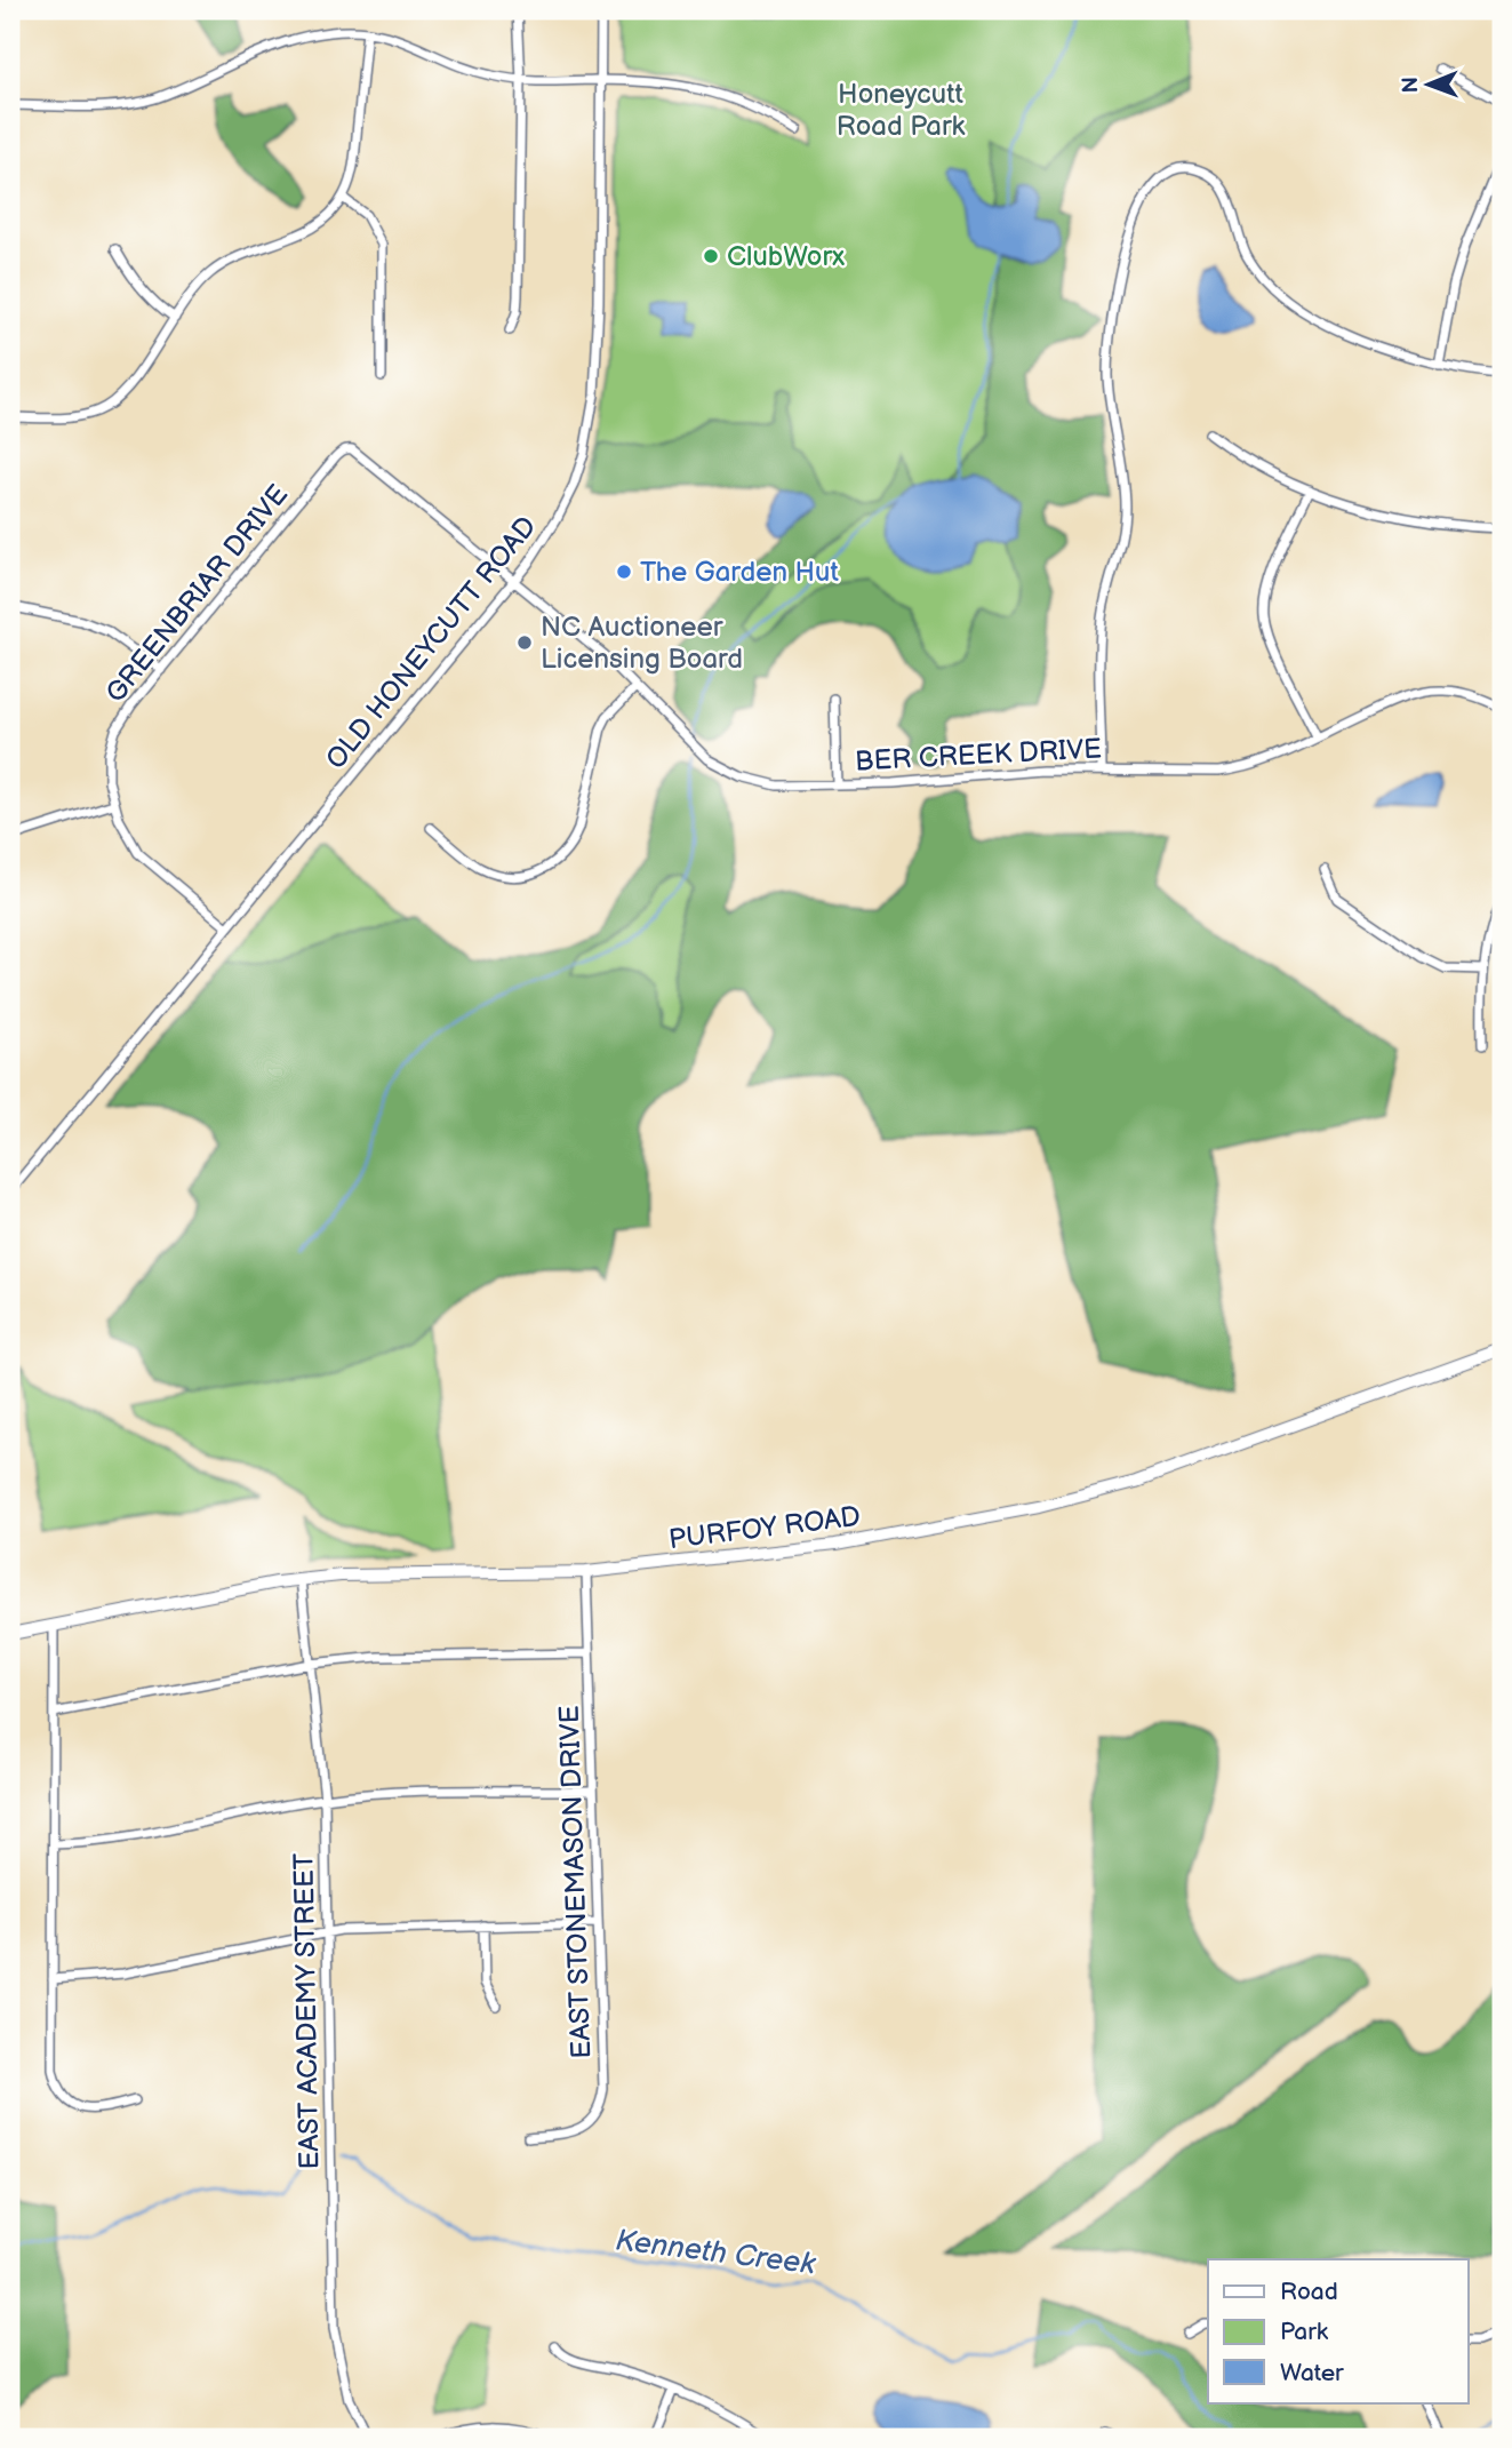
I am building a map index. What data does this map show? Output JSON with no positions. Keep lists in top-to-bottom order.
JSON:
{
  "streets": {
    "street": [
      "GREENBRIAR DRIVE",
      "OLD HONEYCUTT ROAD",
      "BER CREEK DRIVE",
      "PURFOY ROAD",
      "EAST STONEMASON DRIVE",
      "EAST ACADEMY STREET"
    ]
  },
  "crossings": [
    ["GREENBRIAR DRIVE", "OLD HONEYCUTT ROAD"],
    ["GREENBRIAR DRIVE", "BER CREEK DRIVE"],
    ["OLD HONEYCUTT ROAD", "BER CREEK DRIVE"],
    ["PURFOY ROAD", "EAST STONEMASON DRIVE"],
    ["PURFOY ROAD", "EAST ACADEMY STREET"]
  ],
  "water": ["Kenneth Creek"],
  "parks": ["Honeycutt Road Park"],
  "places": ["ClubWorx", "The Garden Hut", "NC Auctioneer Licensing Board"],
  "legend": ["Road", "Park", "Water"],
  "north": "left"
}
